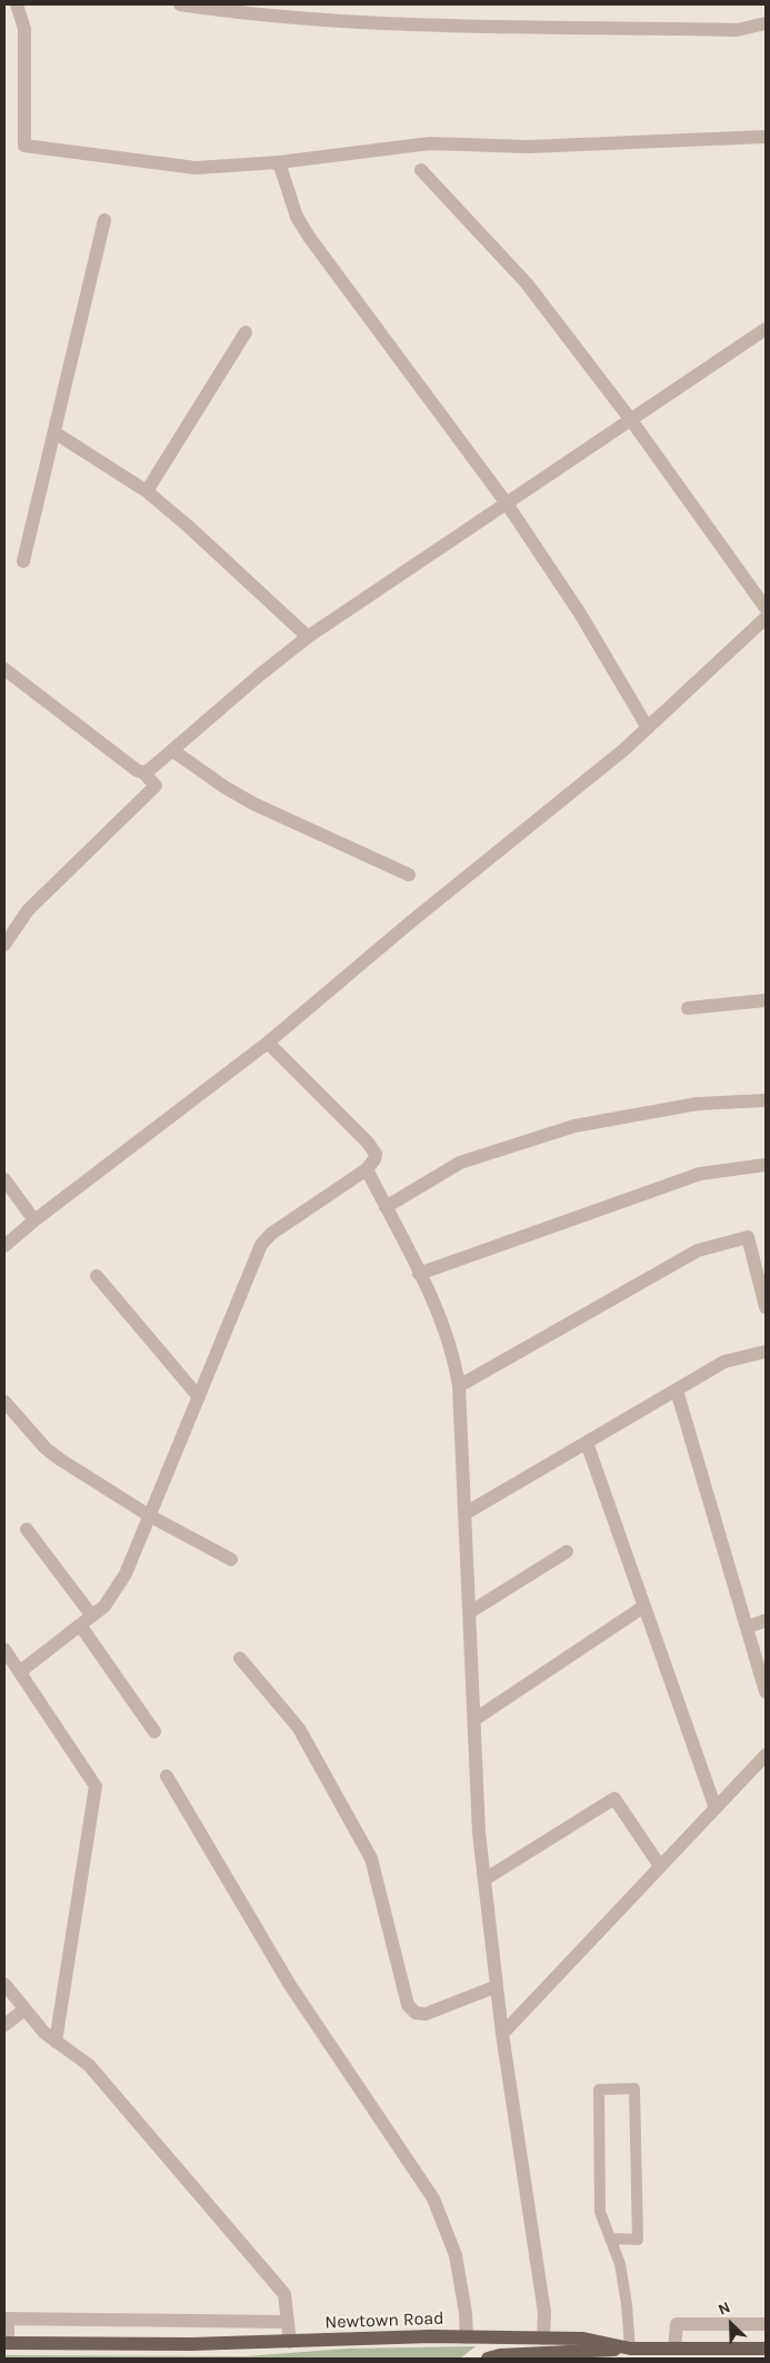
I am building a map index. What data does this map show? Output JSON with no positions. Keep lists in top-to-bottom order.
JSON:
{
  "streets": {
    "main road": ["Newtown Road"]
  },
  "north": "top left"
}
